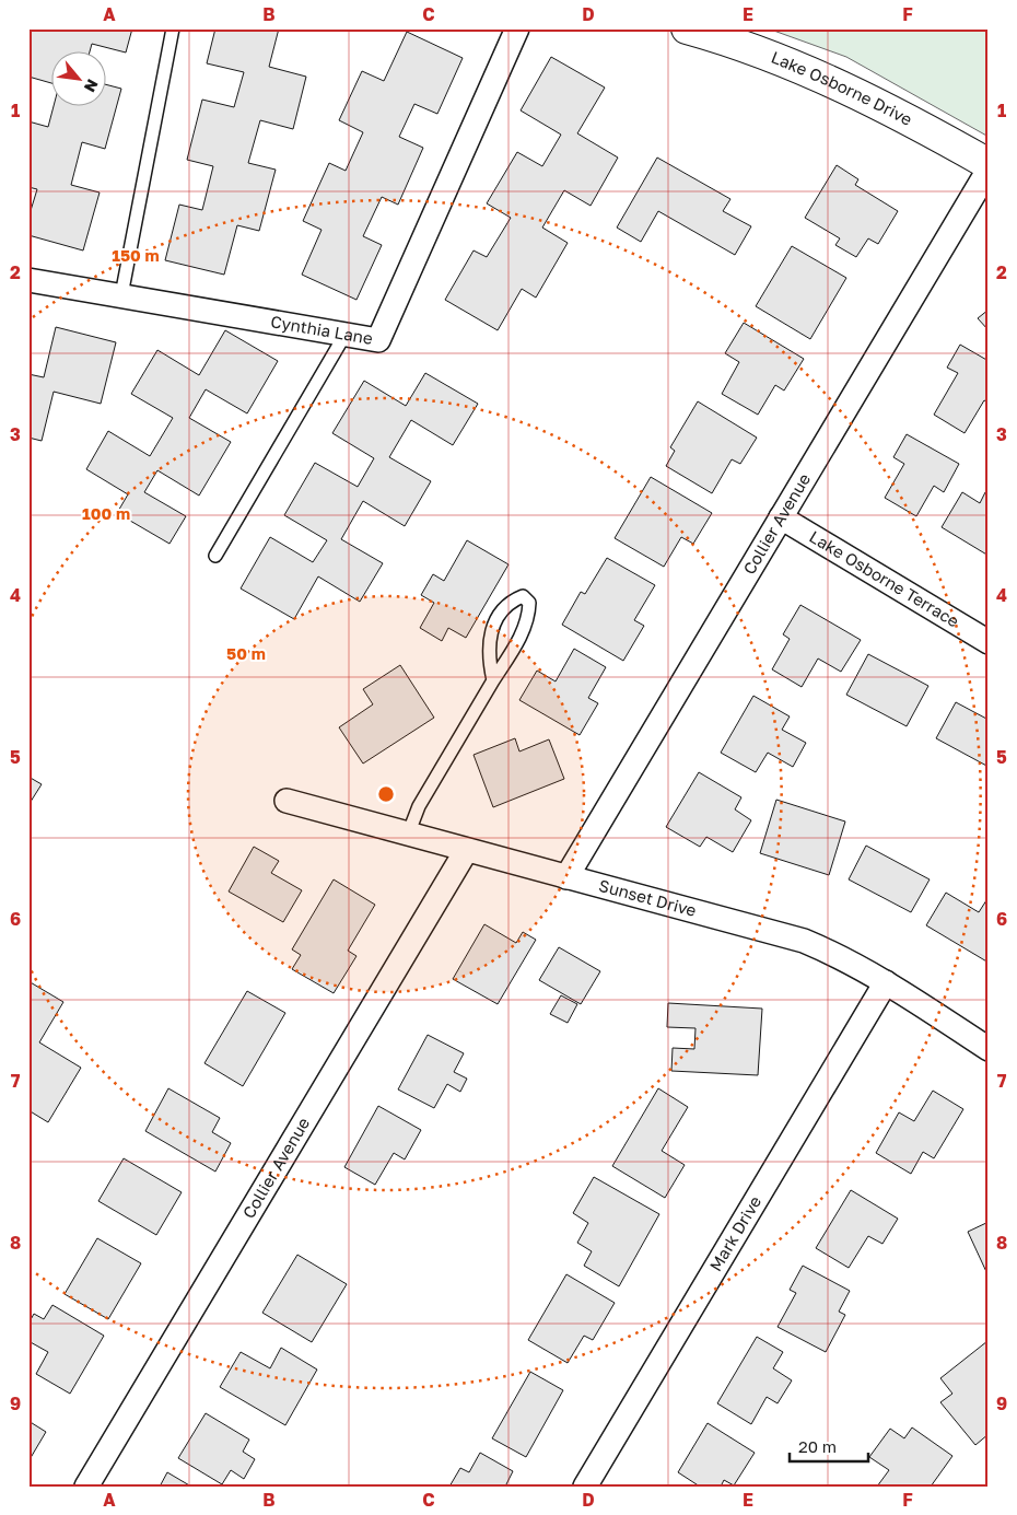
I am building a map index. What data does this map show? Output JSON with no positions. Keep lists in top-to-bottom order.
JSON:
{
  "streets": {
    "street": [
      "Lake Osborne Drive",
      "Cynthia Lane",
      "Collier Avenue",
      "Lake Osborne Terrace",
      "Sunset Drive",
      "Mark Drive"
    ]
  },
  "crossings": [
    ["Collier Avenue", "Lake Osborne Terrace"],
    ["Collier Avenue", "Sunset Drive"],
    ["Sunset Drive", "Mark Drive"]
  ],
  "scale_bar": "20 m",
  "north": "bottom right",
  "grid": {
    "columns": [
      "A",
      "B",
      "C",
      "D",
      "E",
      "F"
    ],
    "rows": [
      "1",
      "2",
      "3",
      "4",
      "5",
      "6",
      "7",
      "8",
      "9"
    ]
  },
  "rings": ["150 m", "100 m", "50 m"]
}
